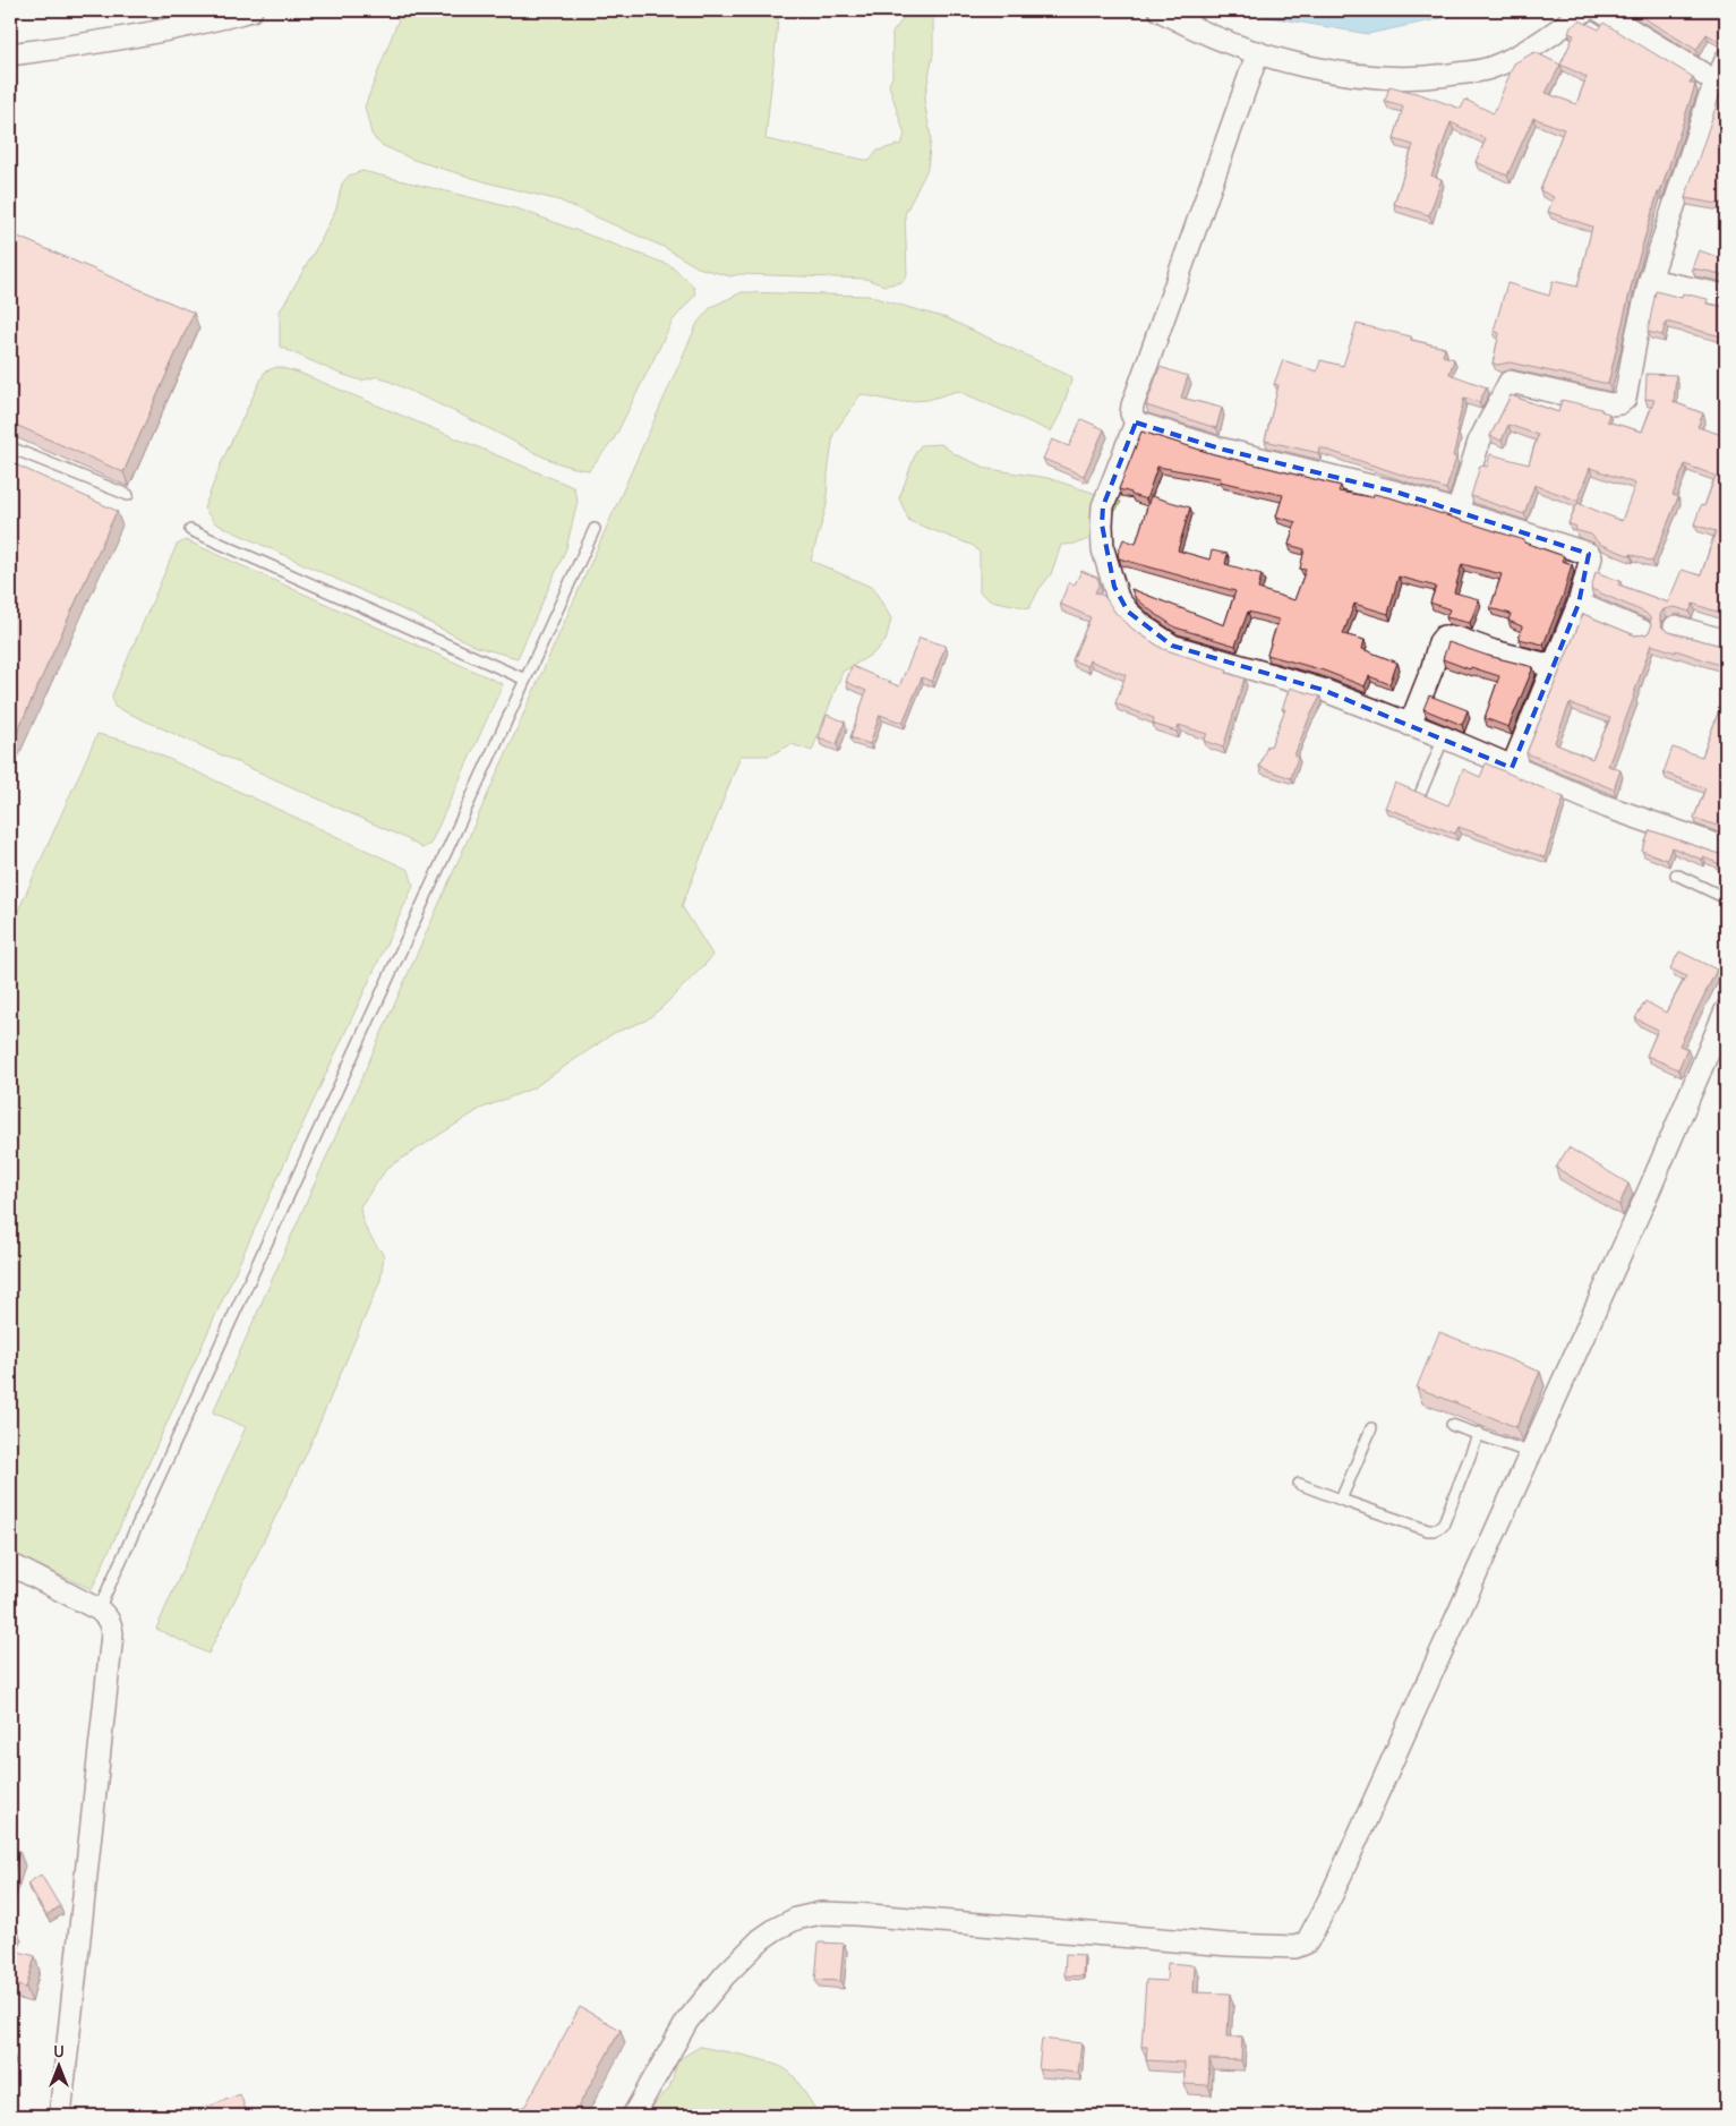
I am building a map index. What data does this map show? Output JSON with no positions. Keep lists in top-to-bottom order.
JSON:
{
  "north": "top"
}
